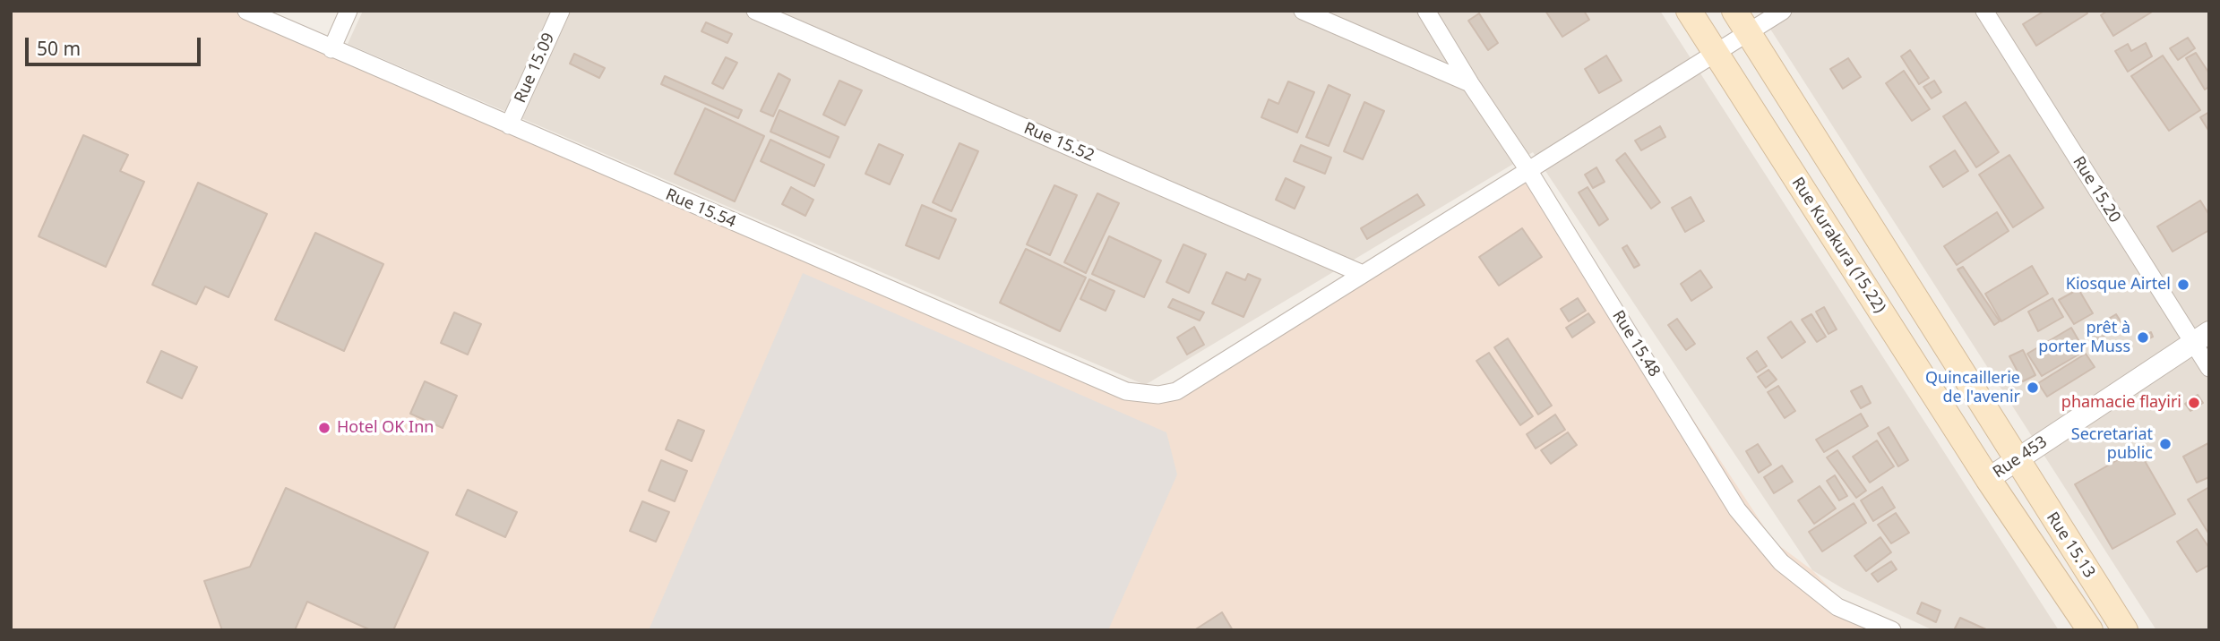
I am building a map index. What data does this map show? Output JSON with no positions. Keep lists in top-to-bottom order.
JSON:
{
  "streets": {
    "main road": ["Rue Kurakura (15.22)", "Rue 15.13"],
    "street": [
      "Rue 15.09",
      "Rue 15.52",
      "Rue 15.20",
      "Rue 15.54",
      "Rue 15.48",
      "Rue 453"
    ]
  },
  "crossings": [
    ["Rue 15.09", "Rue 15.54"],
    ["Rue 15.52", "Rue 15.54"],
    ["Rue 15.20", "Rue 453"],
    ["Rue Kurakura (15.22)", "Rue 453"],
    ["Rue Kurakura (15.22)", "Rue 15.13"],
    ["Rue 453", "Rue 15.13"]
  ],
  "places": [
    "Kiosque Airtel",
    "prêt à porter Muss",
    "Quincaillerie de l'avenir",
    "phamacie flayiri",
    "Hotel OK Inn",
    "Secretariat public"
  ],
  "scale_bar": "50 m"
}
